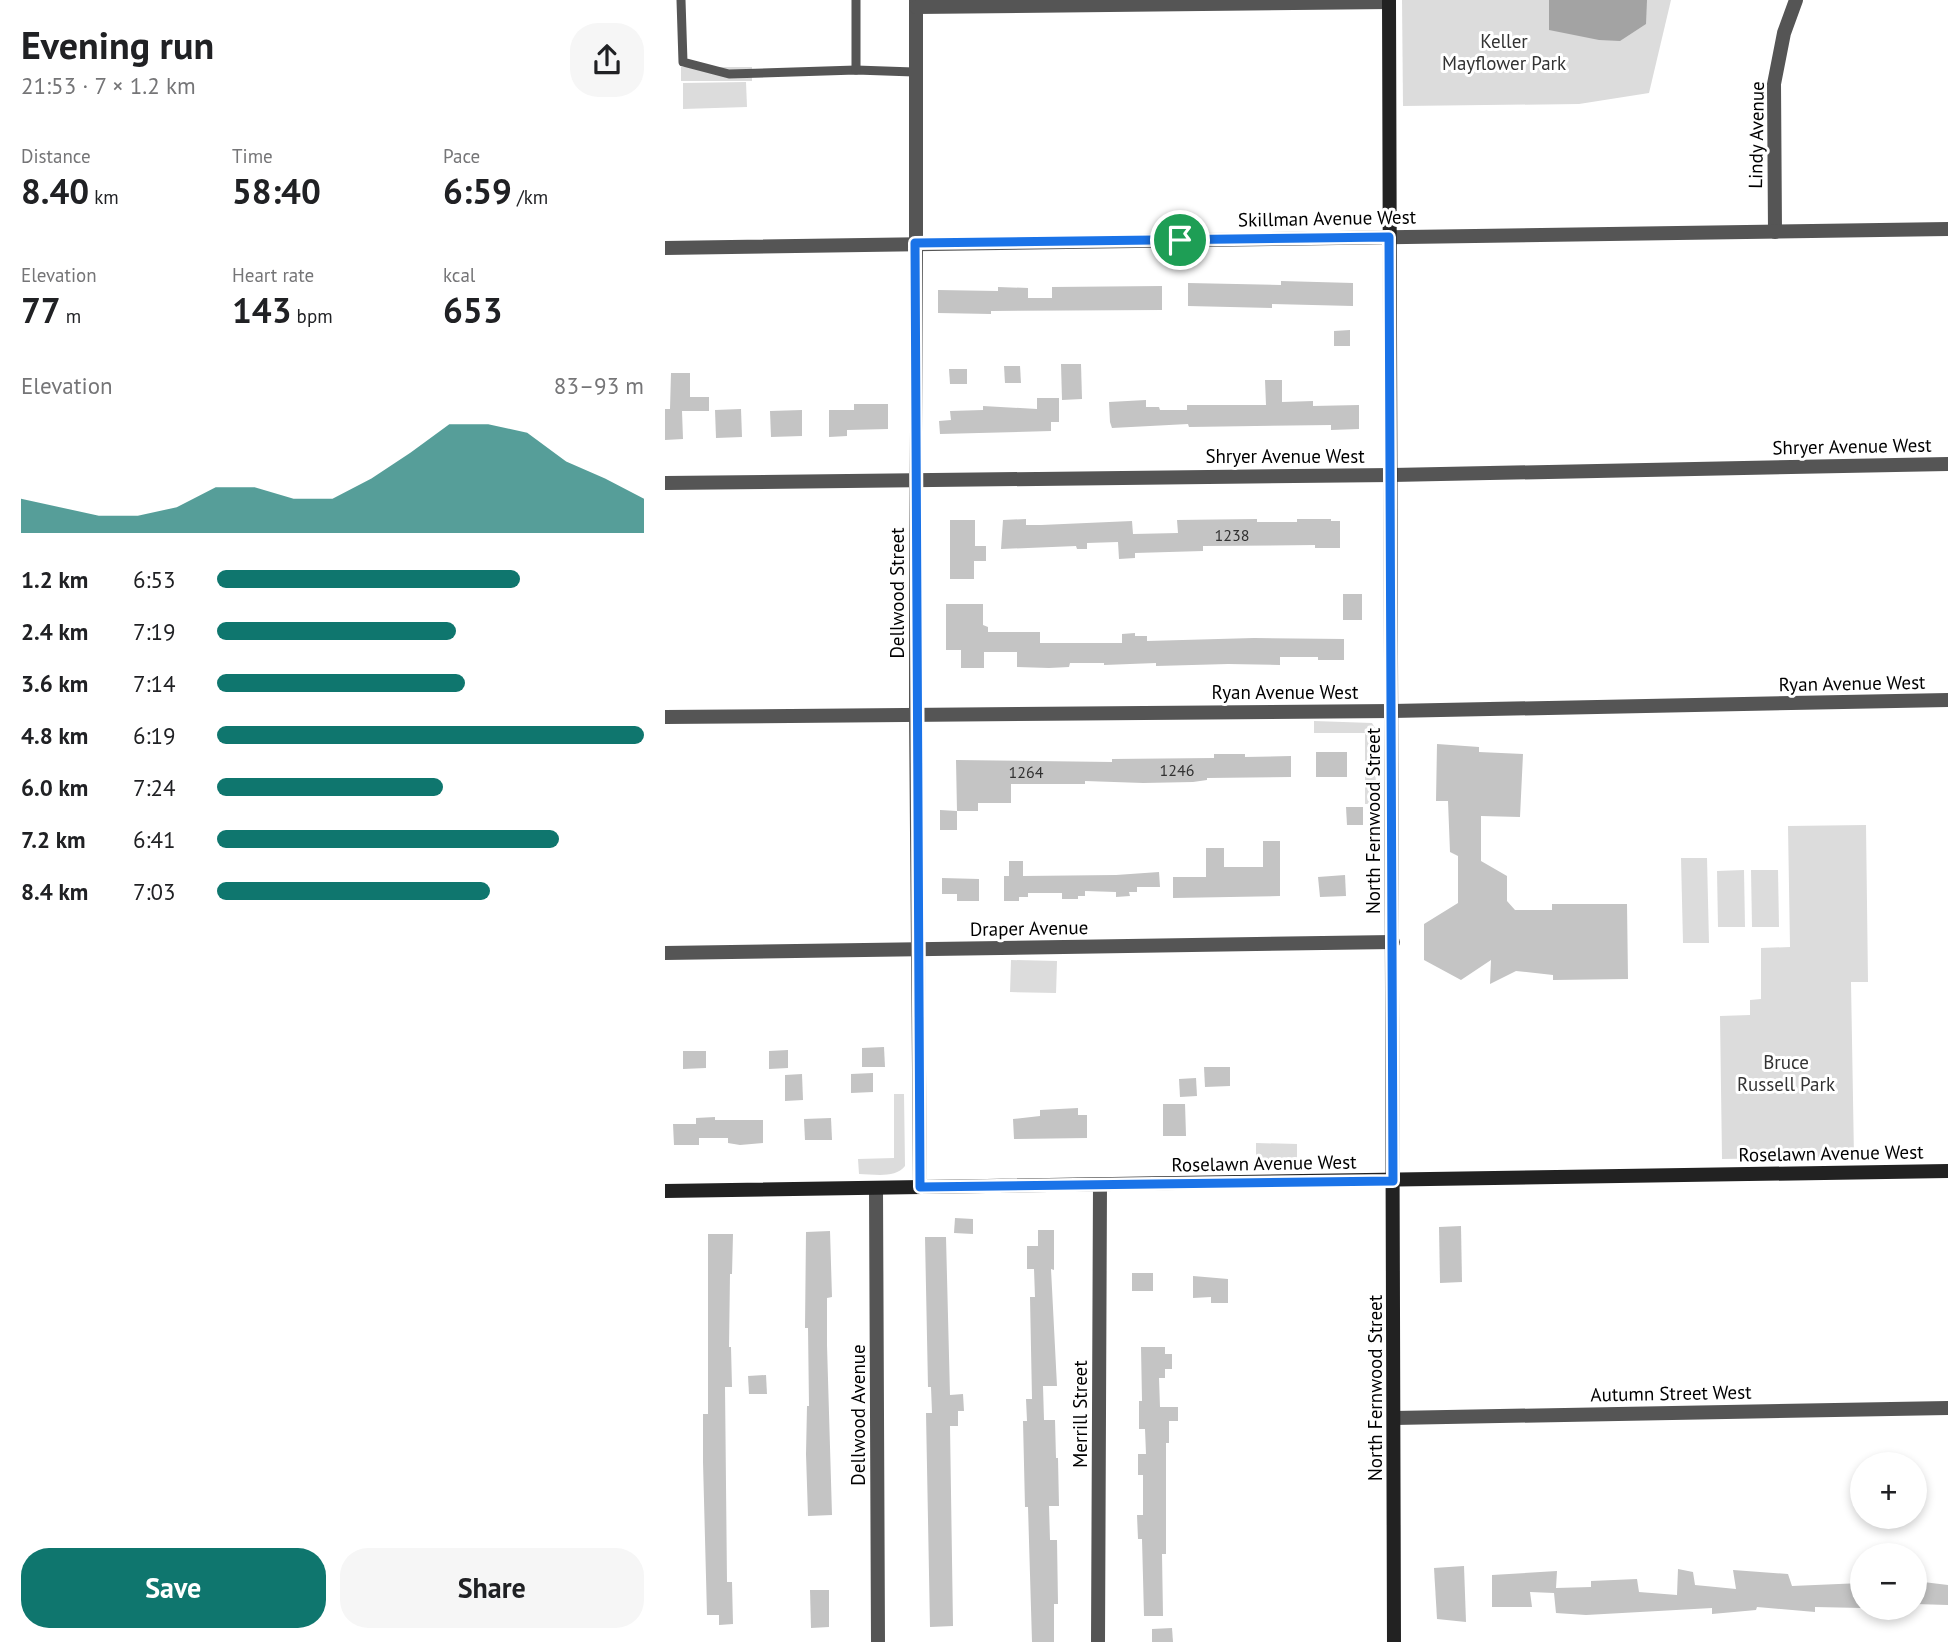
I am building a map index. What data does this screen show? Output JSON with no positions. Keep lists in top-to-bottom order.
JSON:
{
  "streets": {
    "street": [
      "Lindy Avenue",
      "Skillman Avenue West",
      "Shryer Avenue West",
      "Dellwood Street",
      "Ryan Avenue West",
      "North Fernwood Street",
      "Draper Avenue",
      "Roselawn Avenue West",
      "Autumn Street West",
      "Merrill Street",
      "Dellwood Avenue"
    ]
  },
  "crossings": [
    ["Lindy Avenue", "Skillman Avenue West"],
    ["Skillman Avenue West", "Dellwood Street"],
    ["Skillman Avenue West", "North Fernwood Street"],
    ["Shryer Avenue West", "Dellwood Street"],
    ["Shryer Avenue West", "North Fernwood Street"],
    ["Dellwood Street", "Ryan Avenue West"],
    ["Dellwood Street", "Draper Avenue"],
    ["Dellwood Street", "Roselawn Avenue West"],
    ["Ryan Avenue West", "North Fernwood Street"],
    ["North Fernwood Street", "Draper Avenue"],
    ["North Fernwood Street", "Roselawn Avenue West"],
    ["North Fernwood Street", "Autumn Street West"],
    ["Roselawn Avenue West", "Merrill Street"],
    ["Roselawn Avenue West", "Dellwood Avenue"]
  ],
  "parks": ["Keller Mayflower Park", "Bruce Russell Park"],
  "house_numbers": ["1238", "1246", "1264"],
  "page": {
    "heading": ["Evening run", "21:53 · 7 × 1.2 km"],
    "stats": [
      ["Distance", "8.40 km"],
      ["Time", "58:40"],
      ["Pace", "6:59 /km"],
      ["Elevation", "77 m"],
      ["Heart rate", "143 bpm"],
      ["kcal", "653"]
    ],
    "chart": ["Elevation", "83–93 m"],
    "list": [
      {
        "name": "1.2 km",
        "note": "6:53"
      },
      {
        "name": "2.4 km",
        "note": "7:19"
      },
      {
        "name": "3.6 km",
        "note": "7:14"
      },
      {
        "name": "4.8 km",
        "note": "6:19"
      },
      {
        "name": "6.0 km",
        "note": "7:24"
      },
      {
        "name": "7.2 km",
        "note": "6:41"
      },
      {
        "name": "8.4 km",
        "note": "7:03"
      }
    ],
    "map_buttons": ["+", "−"],
    "buttons": ["Save", "Share"]
  }
}
